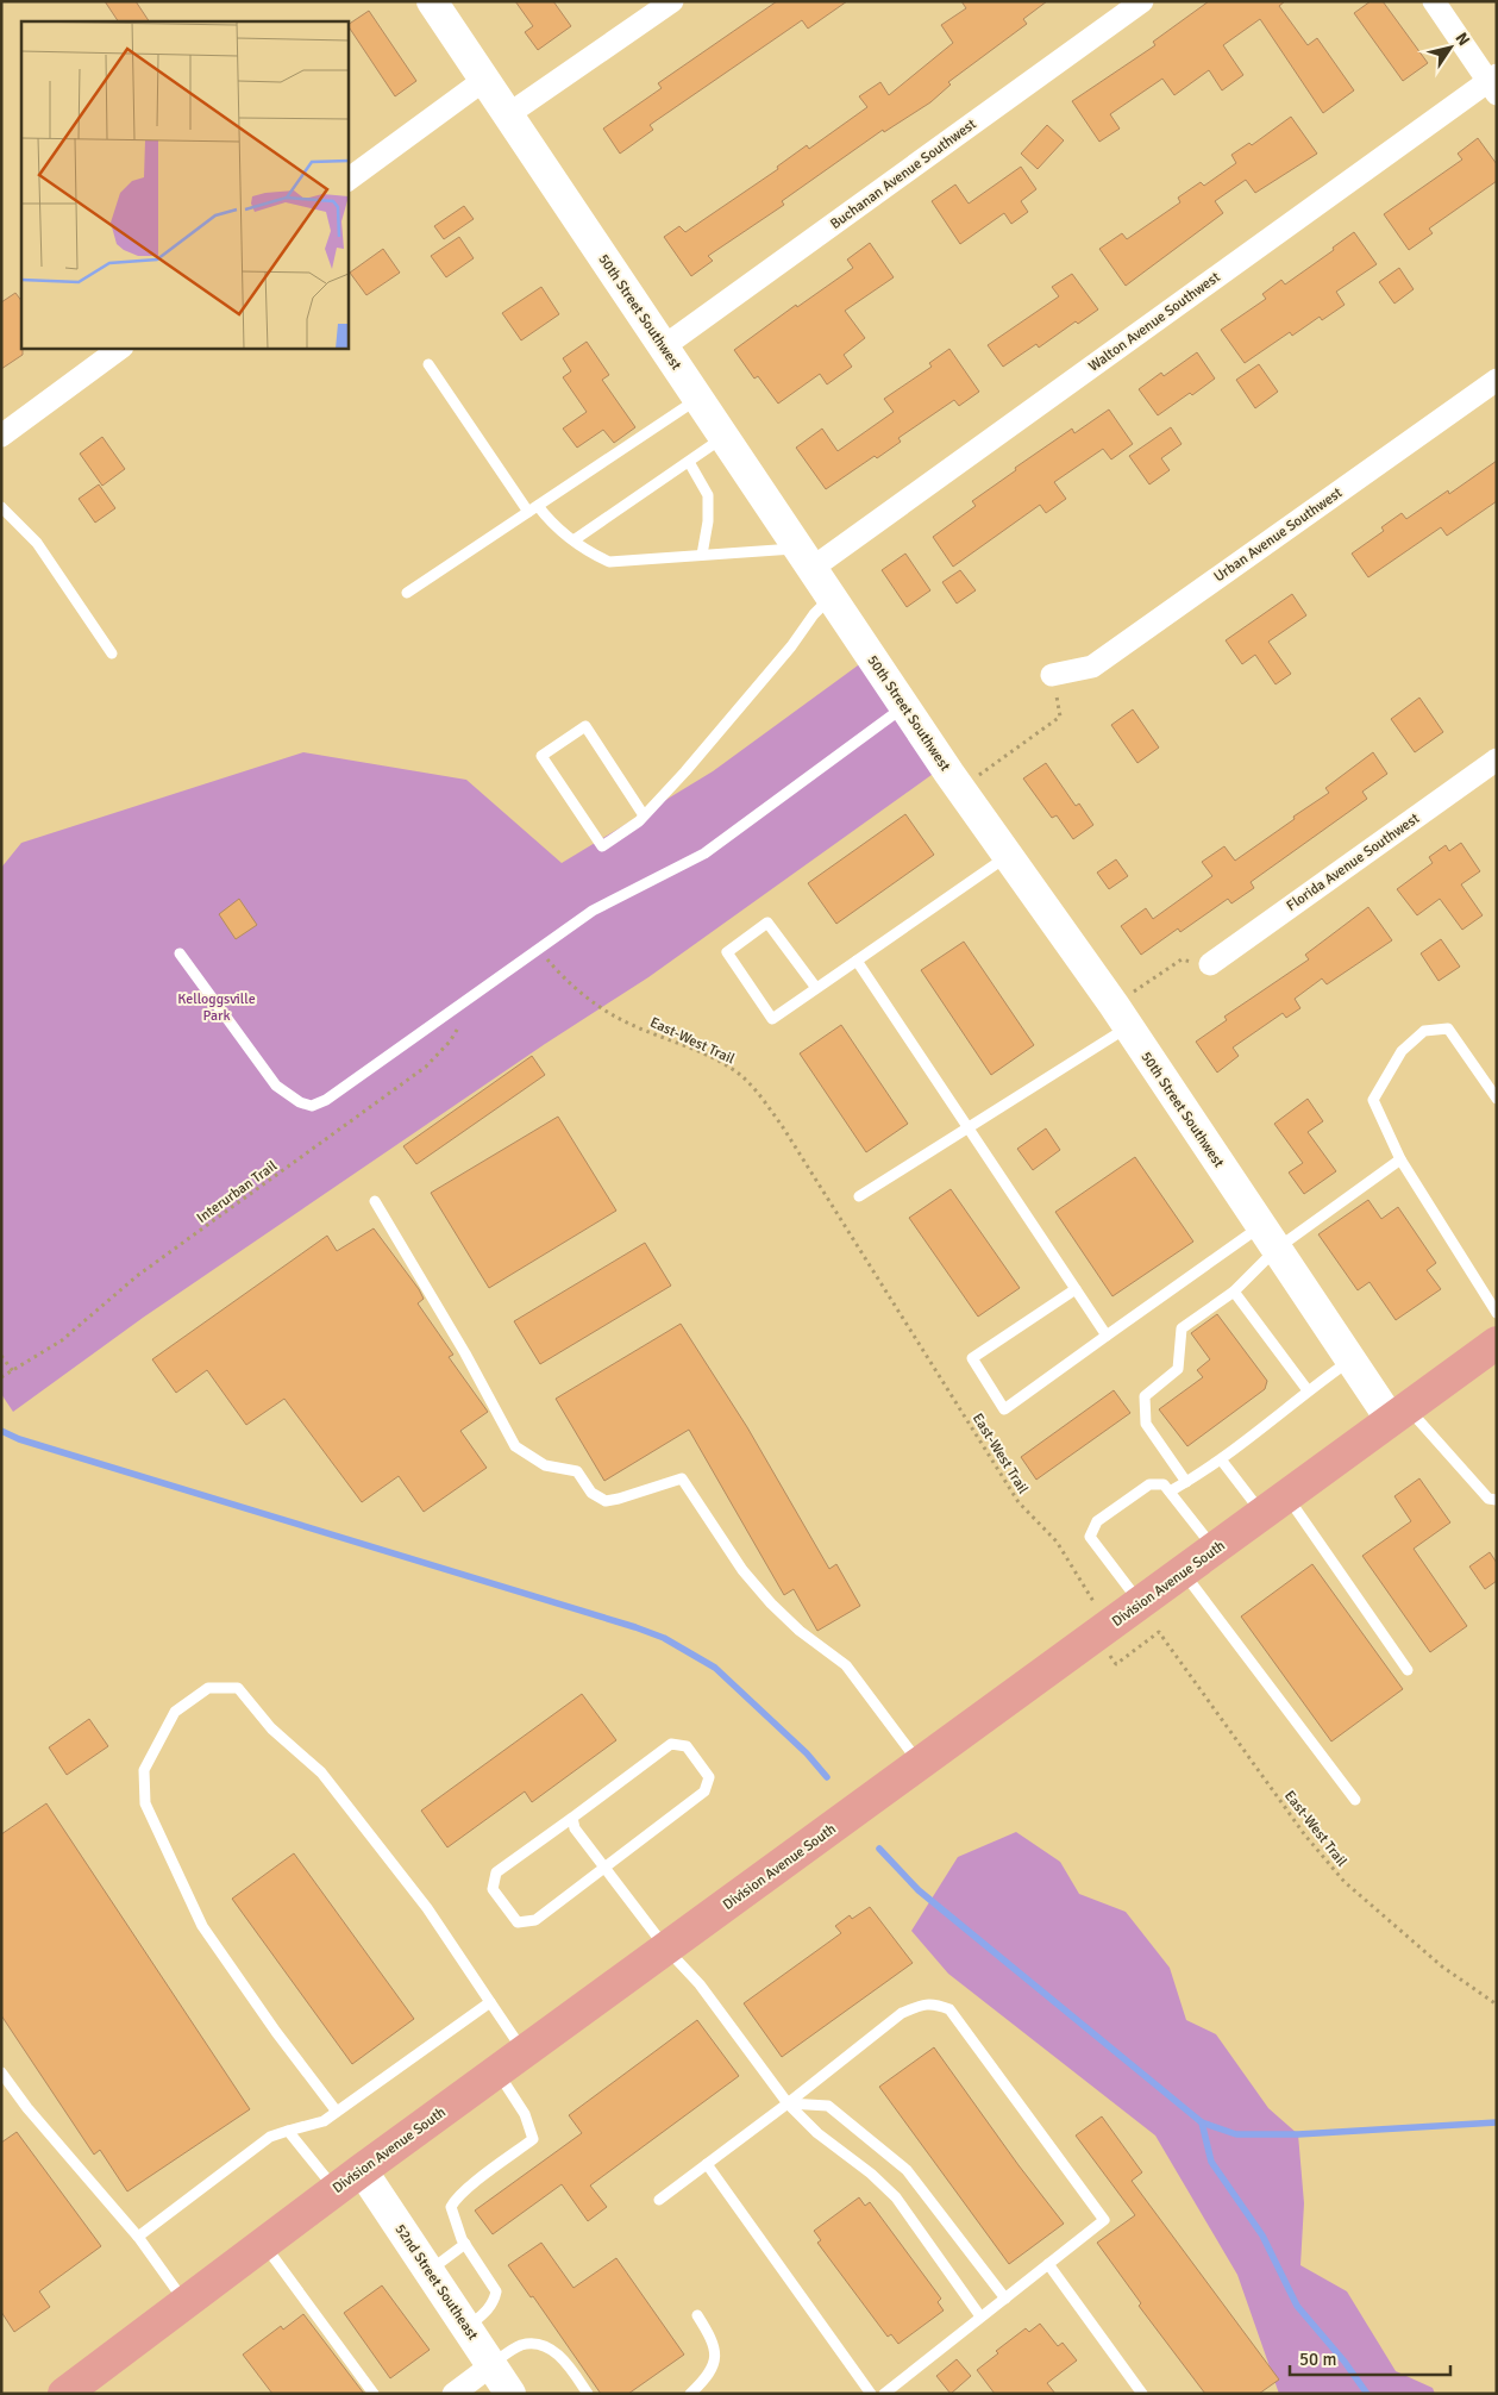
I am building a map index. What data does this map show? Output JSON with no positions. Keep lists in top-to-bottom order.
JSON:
{
  "streets": {
    "main road": ["Division Avenue South"],
    "street": [
      "Buchanan Avenue Southwest",
      "50th Street Southwest",
      "Walton Avenue Southwest",
      "Urban Avenue Southwest",
      "Florida Avenue Southwest",
      "52nd Street Southeast"
    ],
    "path": ["East-West Trail", "Interurban Trail"]
  },
  "crossings": [
    ["Buchanan Avenue Southwest", "50th Street Southwest"],
    ["50th Street Southwest", "Walton Avenue Southwest"],
    ["50th Street Southwest", "Division Avenue South"],
    ["East-West Trail", "Division Avenue South"],
    ["Division Avenue South", "52nd Street Southeast"]
  ],
  "parks": ["Kelloggsville Park"],
  "scale_bar": "50 m",
  "north": "top right"
}
